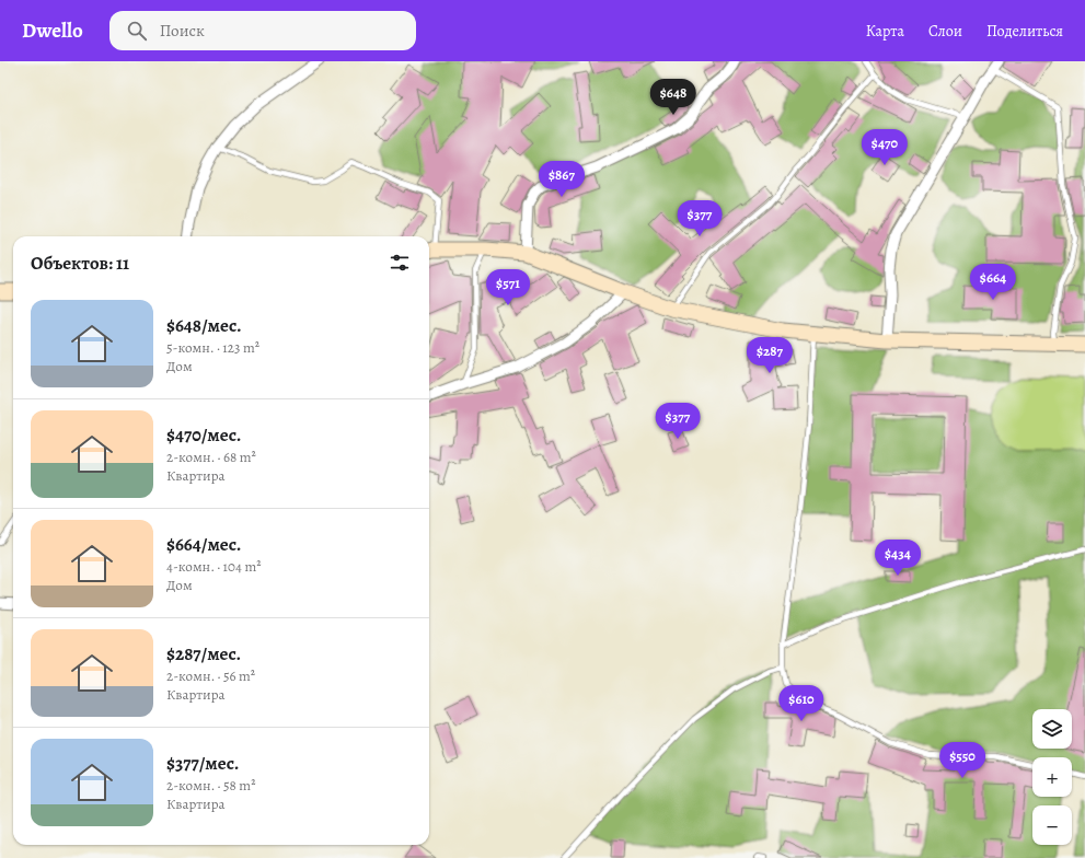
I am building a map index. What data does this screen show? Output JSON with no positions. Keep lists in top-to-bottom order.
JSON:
{
  "page": {
    "header": "Dwello",
    "search": "Поиск",
    "nav": ["Карта", "Слои", "Поделиться"],
    "price": [
      "$648",
      "$470",
      "$867",
      "$377",
      "$664",
      "$571",
      "$287",
      "$377",
      "$434",
      "$610",
      "$550"
    ],
    "heading": "Объектов: 11",
    "list": [
      {
        "name": "$648/мес.",
        "note": "5-комн. · 123 m² · Дом"
      },
      {
        "name": "$470/мес.",
        "note": "2-комн. · 68 m² · Квартира"
      },
      {
        "name": "$664/мес.",
        "note": "4-комн. · 104 m² · Дом"
      },
      {
        "name": "$287/мес.",
        "note": "2-комн. · 56 m² · Квартира"
      },
      {
        "name": "$377/мес.",
        "note": "2-комн. · 58 m² · Квартира"
      }
    ],
    "map_buttons": ["+", "−"]
  }
}
